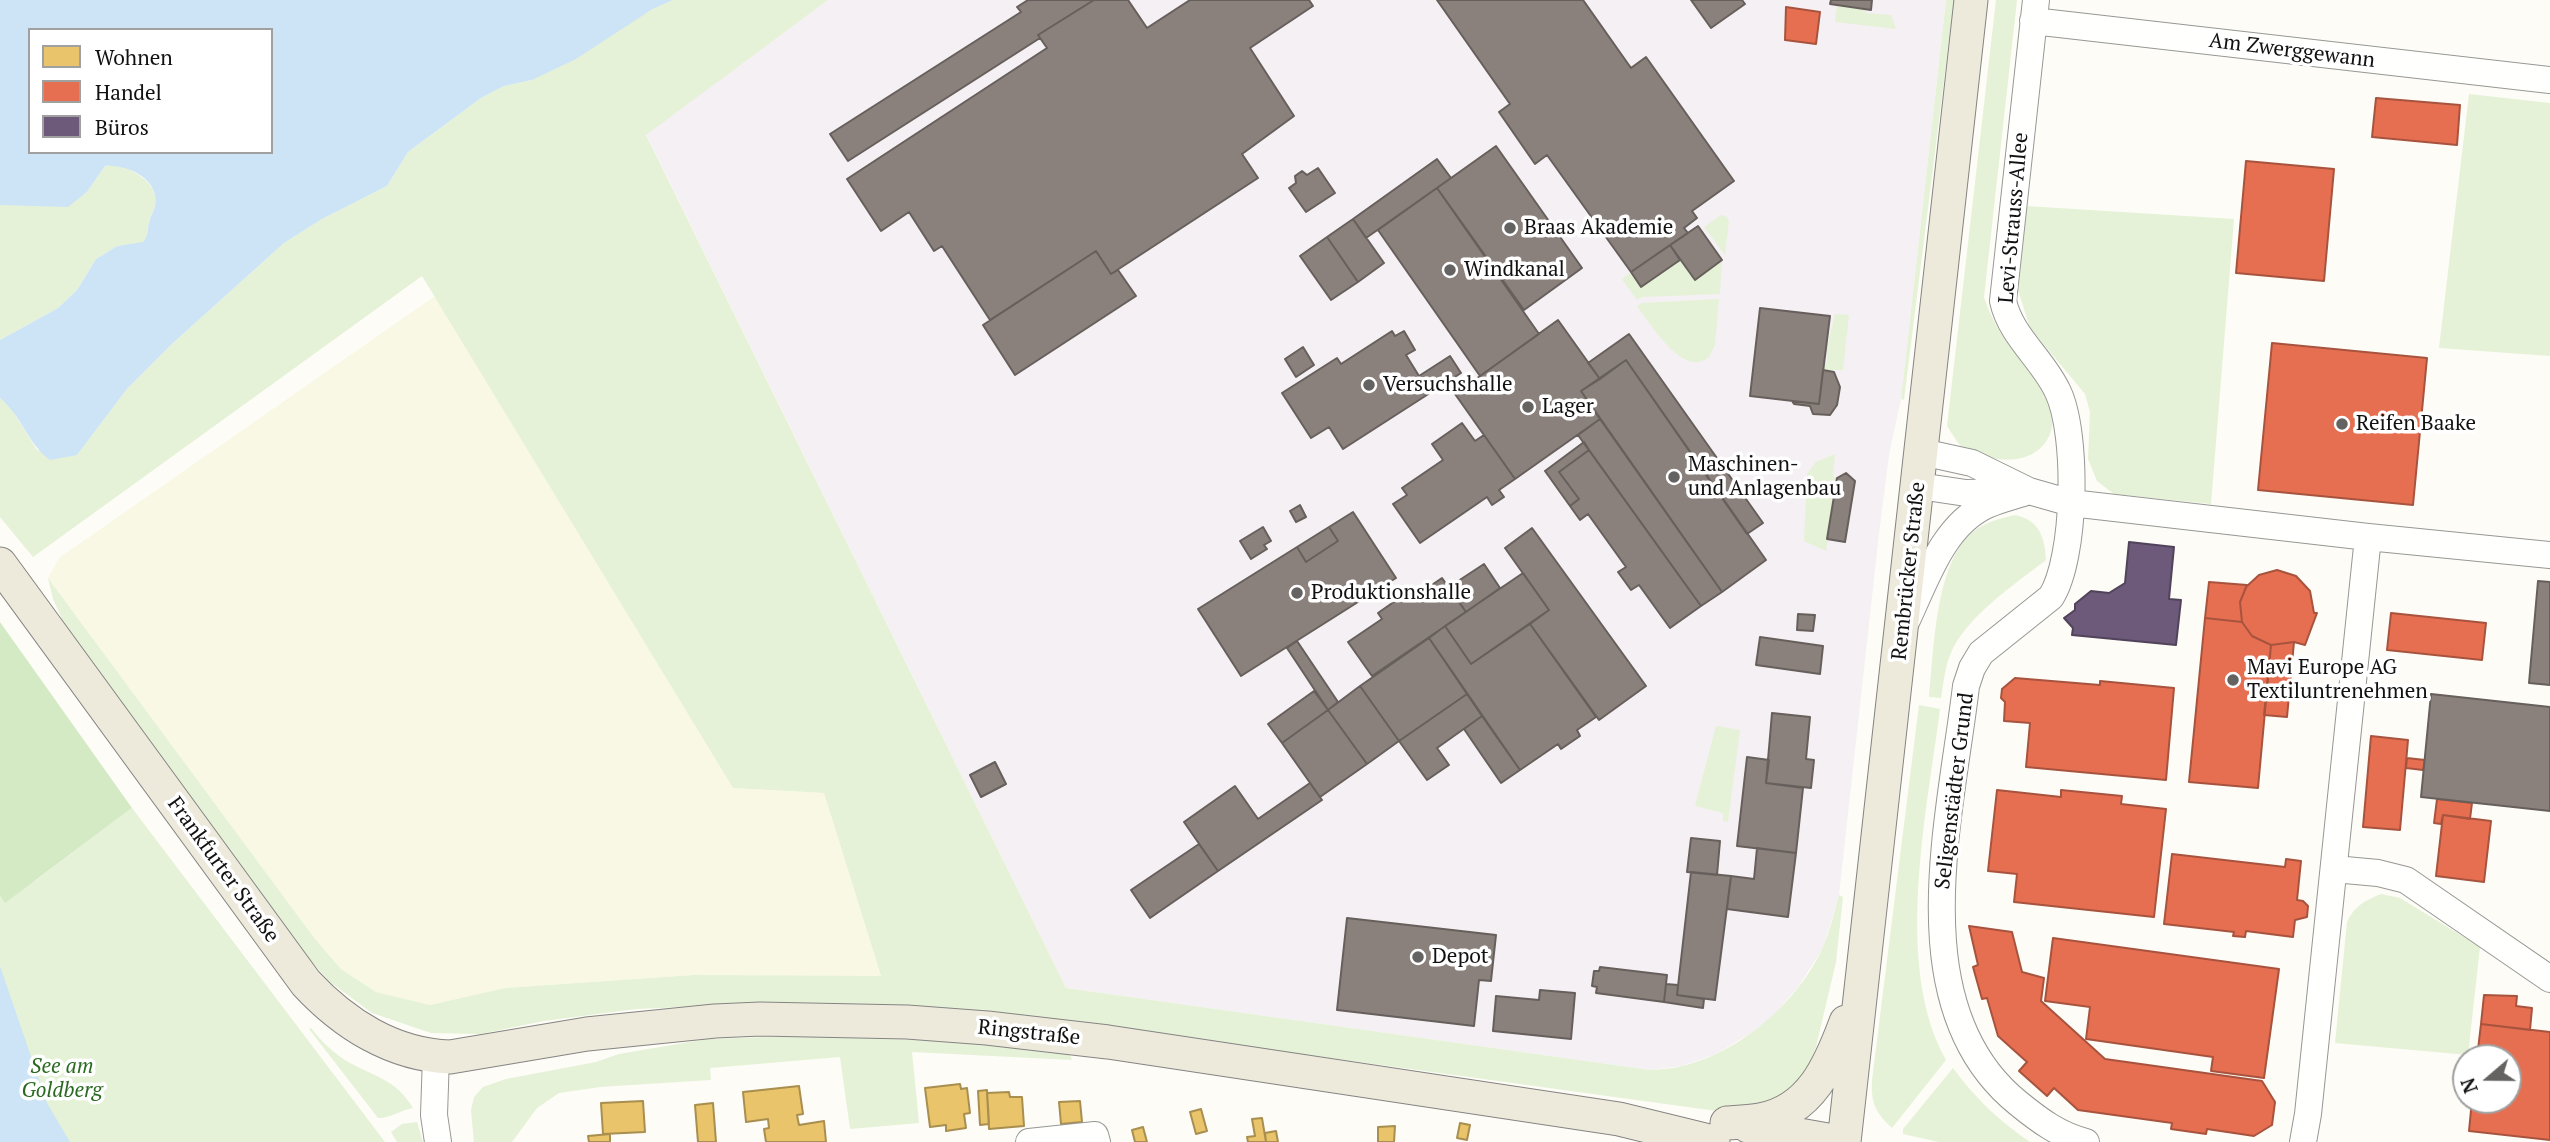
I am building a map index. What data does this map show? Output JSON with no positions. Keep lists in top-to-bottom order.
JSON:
{
  "streets": {
    "main road": ["Rembrücker Straße", "Frankfurter Straße", "Ringstraße"],
    "street": ["Am Zwerggewann", "Levi-Strauss-Allee", "Seligenstädter Grund"]
  },
  "crossings": [
    ["Am Zwerggewann", "Levi-Strauss-Allee"],
    ["Levi-Strauss-Allee", "Seligenstädter Grund"],
    ["Frankfurter Straße", "Ringstraße"]
  ],
  "parks": ["See am Goldberg"],
  "places": [
    "Braas Akademie",
    "Windkanal",
    "Versuchshalle",
    "Lager",
    "Reifen Baake",
    "Maschinen- und Anlagenbau",
    "Produktionshalle",
    "Mavi Europe AG Textiluntrenehmen",
    "Depot"
  ],
  "legend": ["Wohnen", "Handel", "Büros"],
  "north": "left"
}
